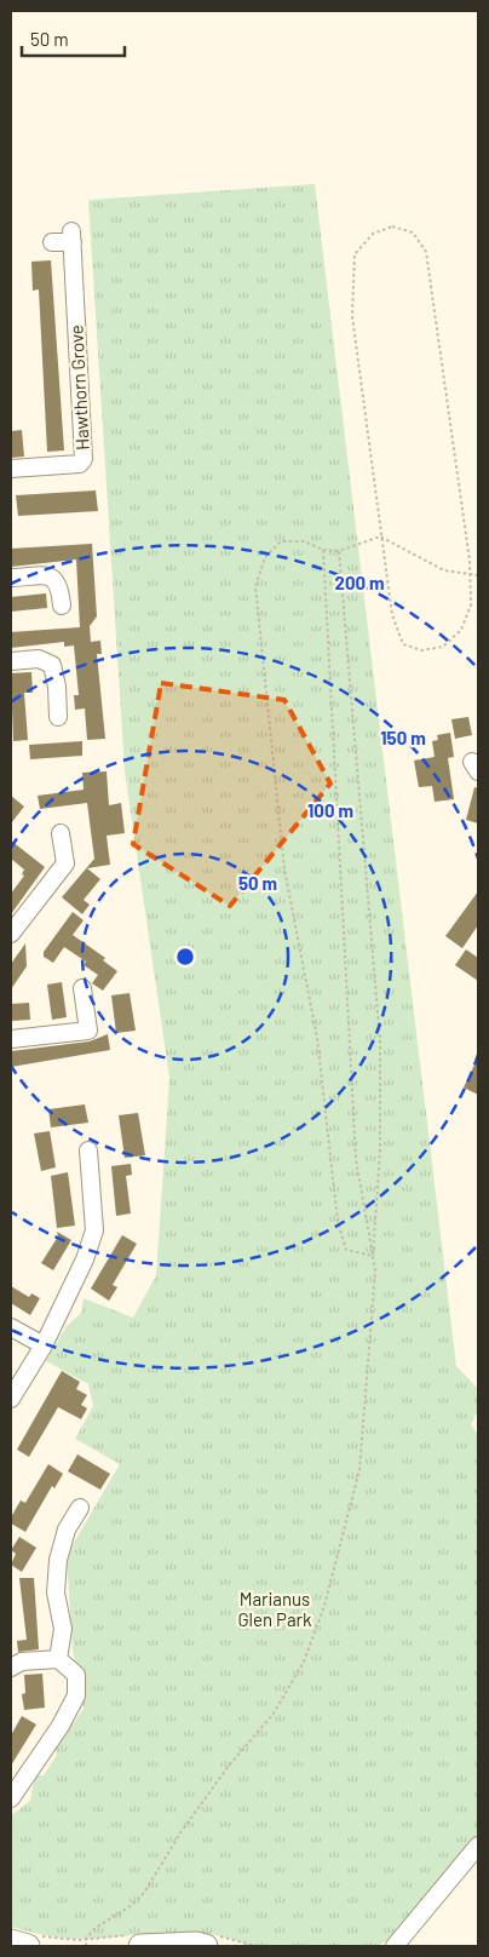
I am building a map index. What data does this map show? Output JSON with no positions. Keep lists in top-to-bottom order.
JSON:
{
  "streets": {
    "street": ["Hawthorn Grove"]
  },
  "parks": ["Marianus Glen Park"],
  "scale_bar": "50 m",
  "rings": [
    "200 m",
    "150 m",
    "100 m",
    "50 m"
  ]
}
